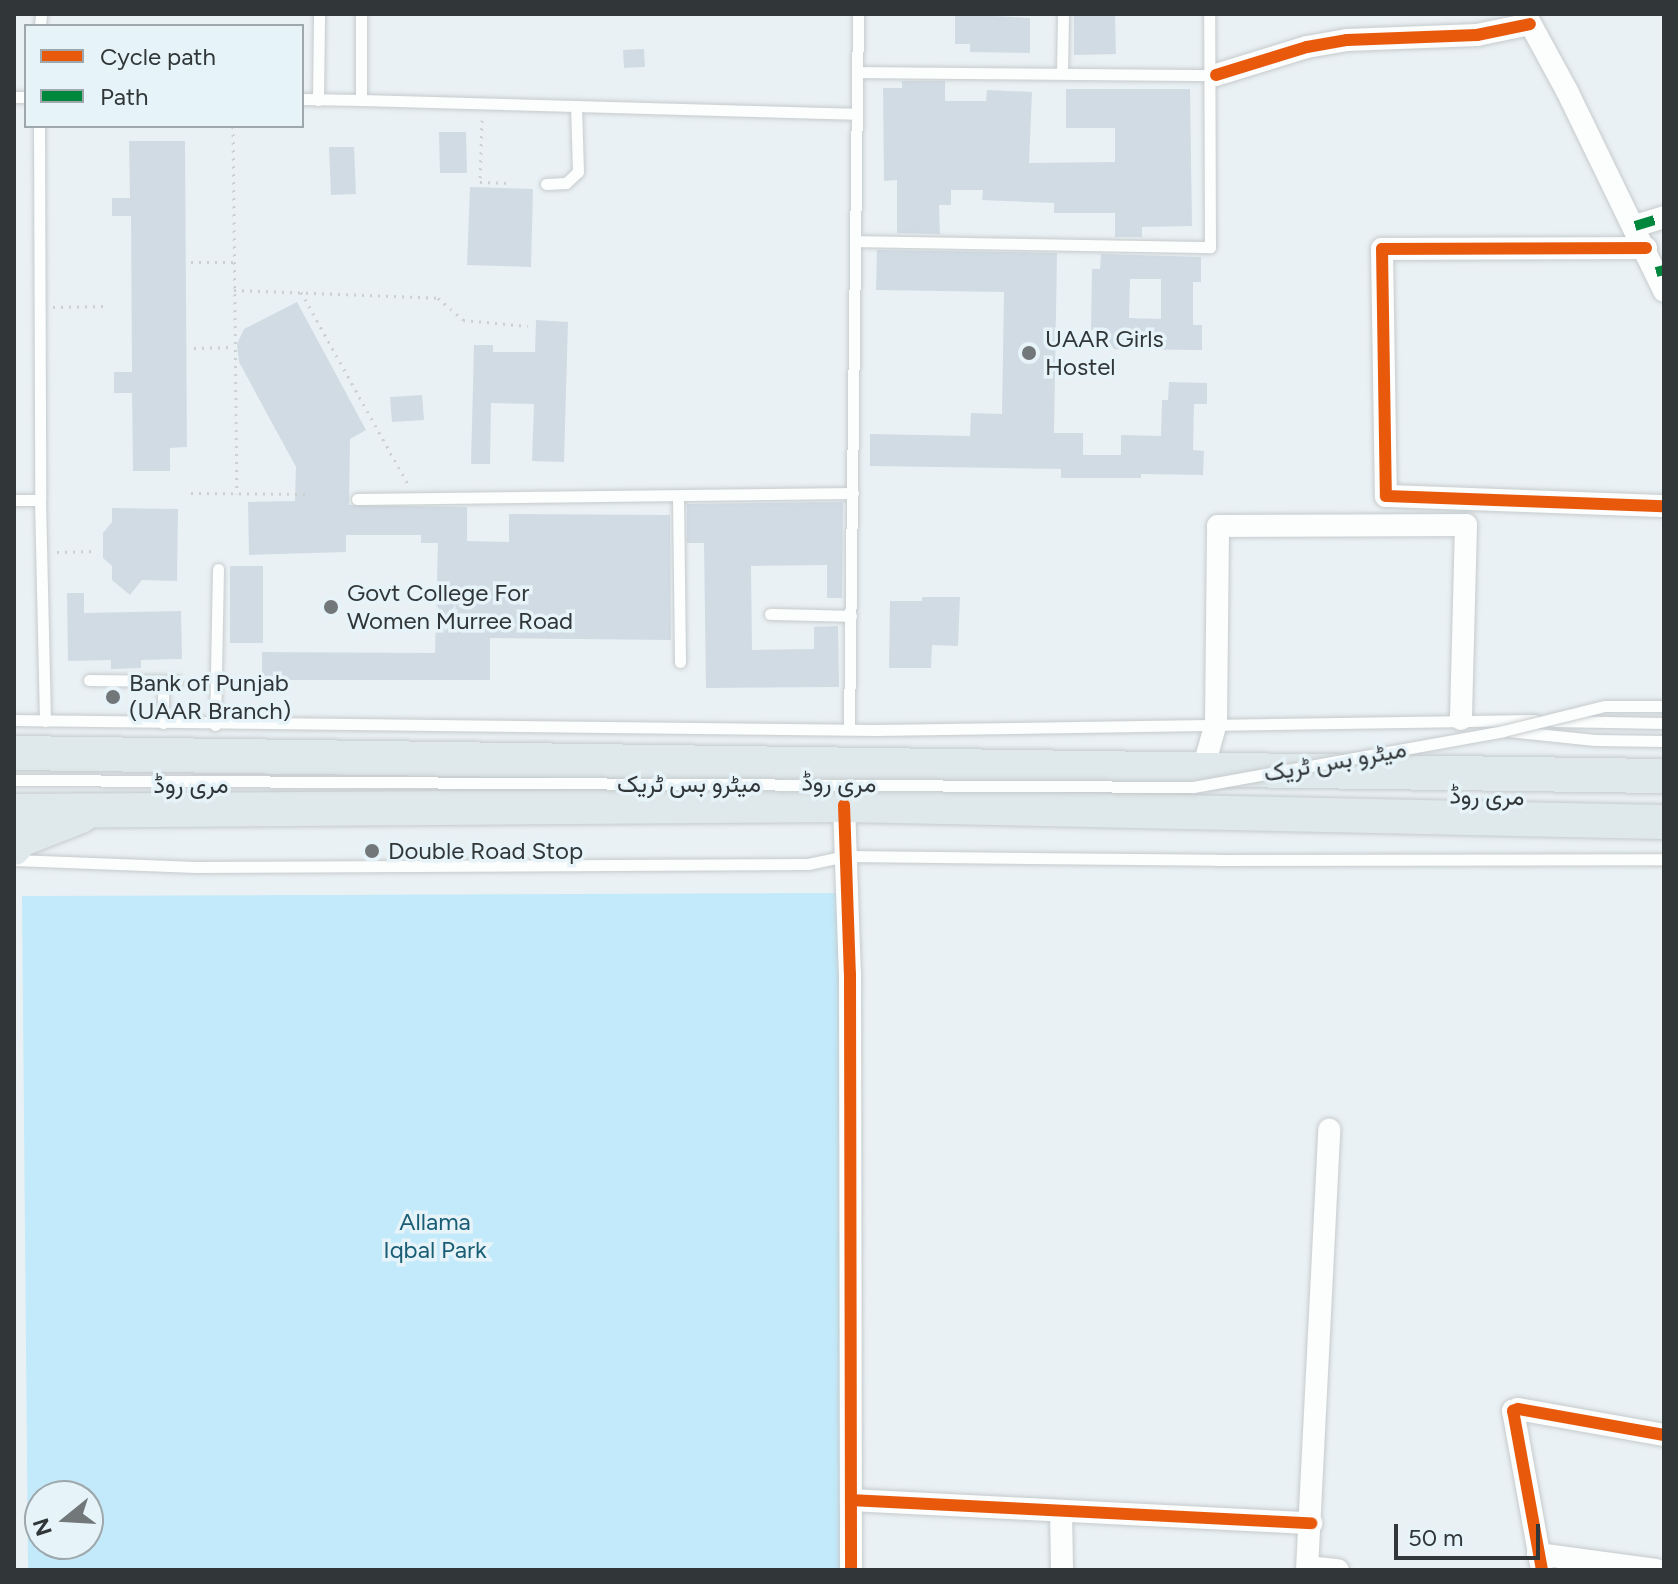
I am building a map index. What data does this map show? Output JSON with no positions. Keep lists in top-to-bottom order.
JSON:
{
  "streets": {
    "main road": ["مری روڈ"],
    "lane": ["میٹرو بس ٹریک"]
  },
  "parks": ["Allama Iqbal Park"],
  "places": [
    "UAAR Girls Hostel",
    "Govt College For Women Murree Road",
    "Bank of Punjab (UAAR Branch)",
    "Double Road Stop"
  ],
  "legend": ["Cycle path", "Path"],
  "scale_bar": "50 m",
  "north": "left"
}
